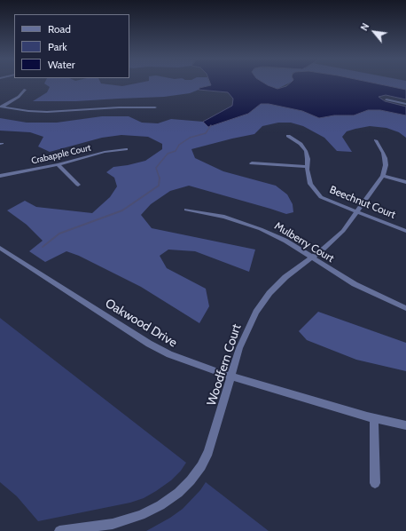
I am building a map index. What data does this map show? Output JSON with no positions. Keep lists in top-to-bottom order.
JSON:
{
  "streets": {
    "street": [
      "Crabapple Court",
      "Beechnut Court",
      "Mulberry Court",
      "Oakwood Drive",
      "Woodfern Court"
    ]
  },
  "crossings": [
    ["Beechnut Court", "Woodfern Court"],
    ["Mulberry Court", "Woodfern Court"],
    ["Oakwood Drive", "Woodfern Court"]
  ],
  "legend": ["Road", "Park", "Water"],
  "north": "top left"
}
